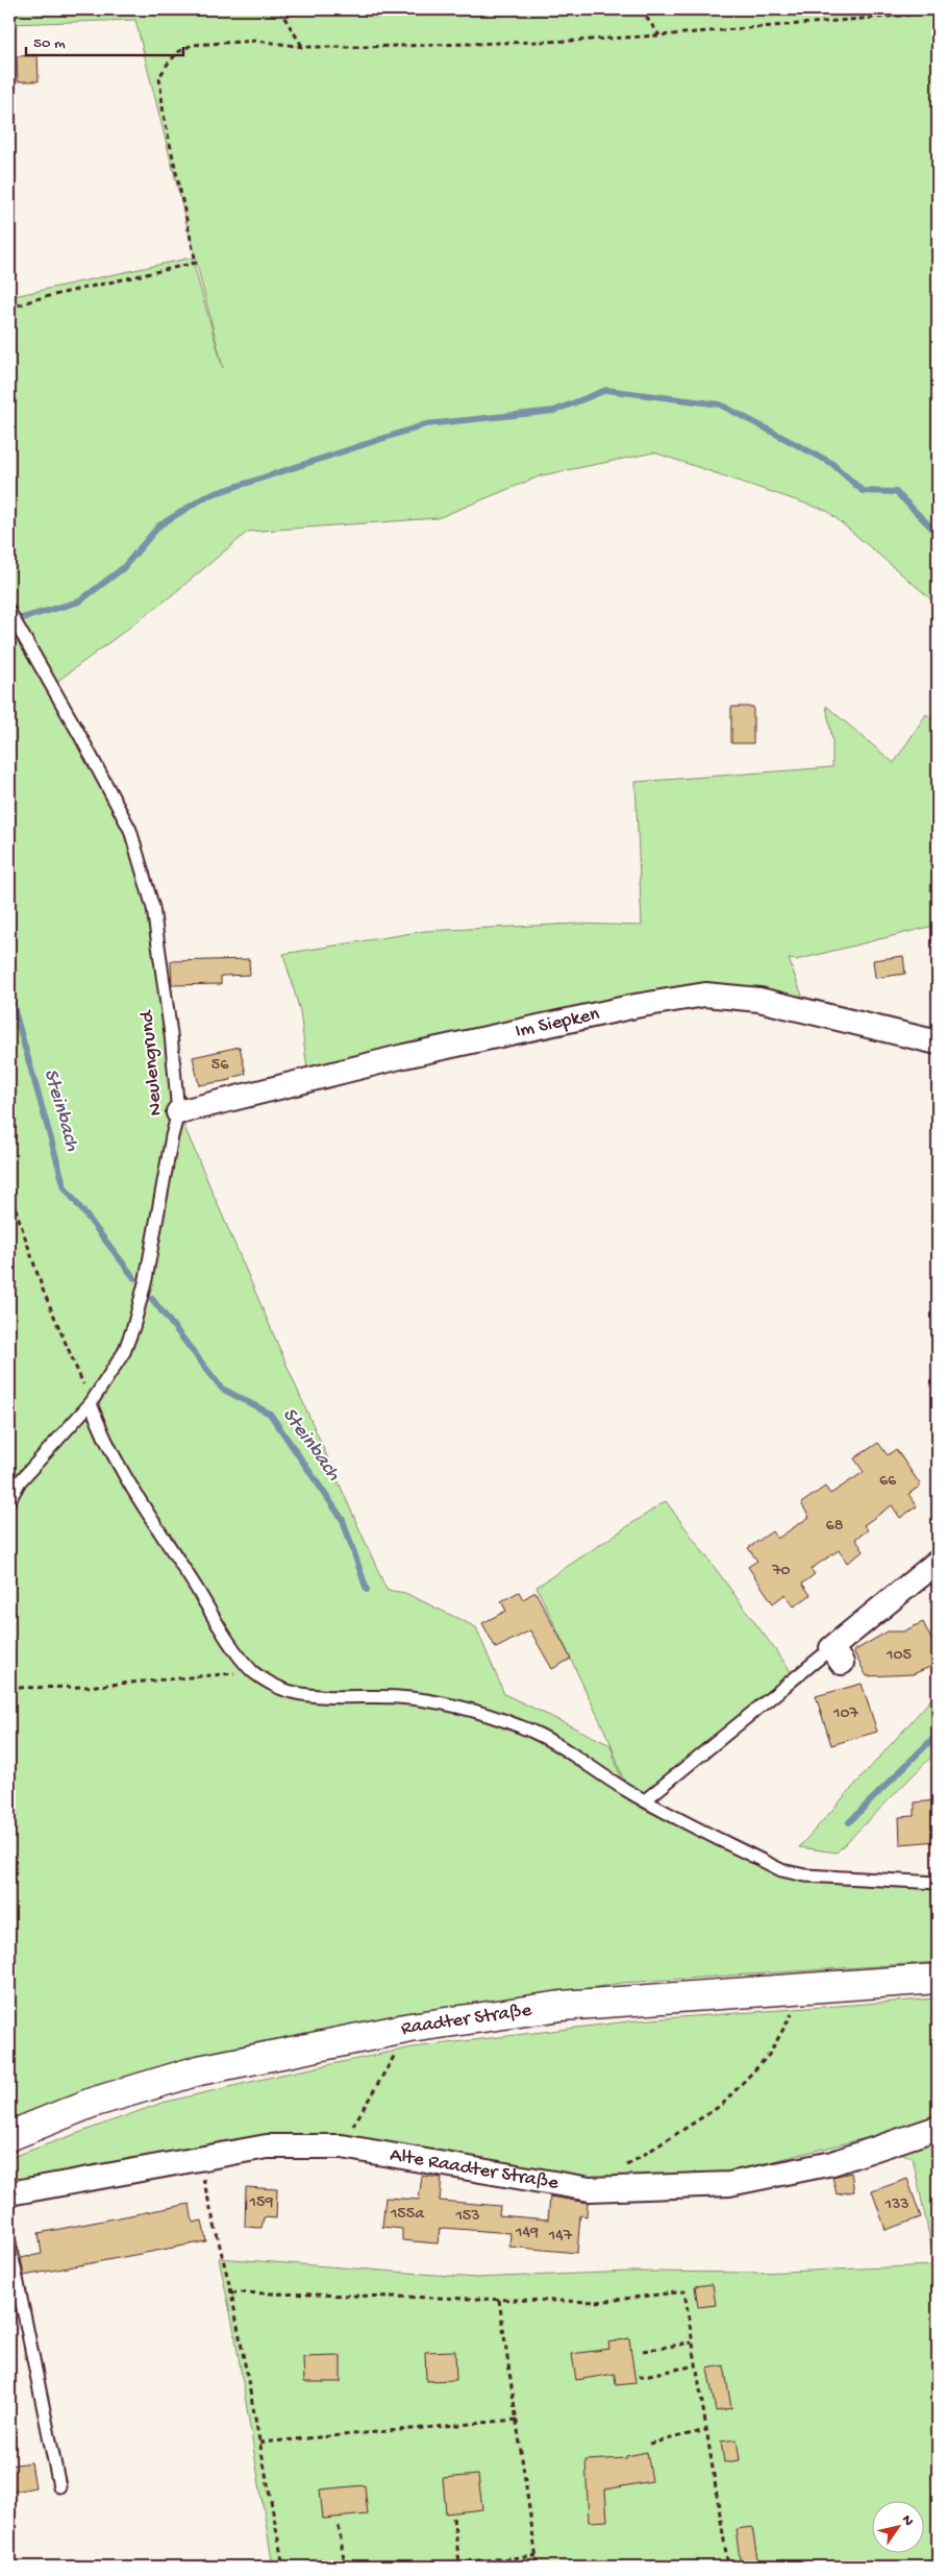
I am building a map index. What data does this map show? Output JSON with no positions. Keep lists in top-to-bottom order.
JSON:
{
  "streets": {
    "main road": ["Raadter Straße"],
    "street": ["Im Siepken", "Alte Raadter Straße"],
    "lane": ["Neulengrund"]
  },
  "crossings": [
    ["Im Siepken", "Neulengrund"]
  ],
  "water": ["Steinbach"],
  "house_numbers": [
    "56",
    "66",
    "68",
    "70",
    "105",
    "107",
    "159",
    "133",
    "155a",
    "153",
    "149",
    "147"
  ],
  "scale_bar": "50 m",
  "north": "top right"
}
